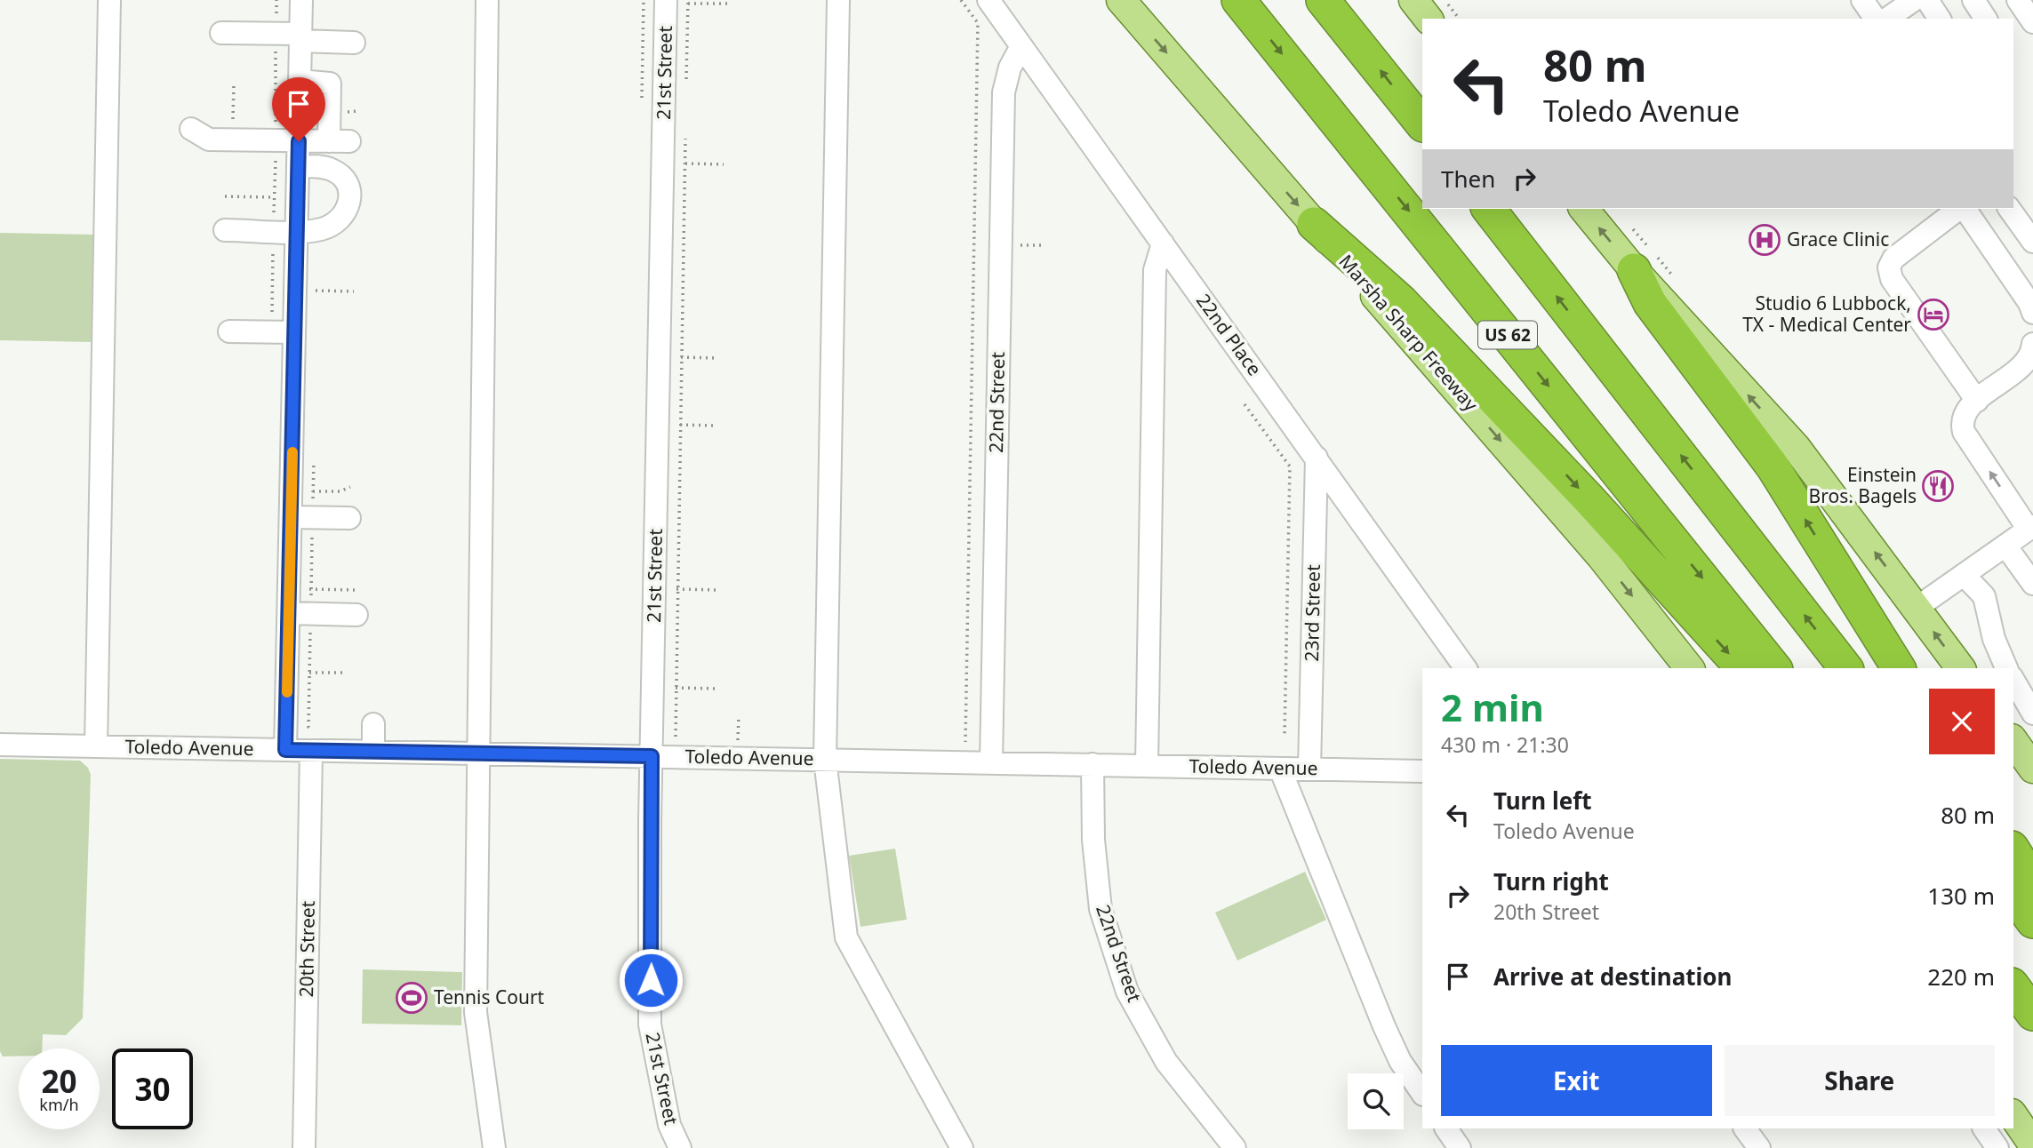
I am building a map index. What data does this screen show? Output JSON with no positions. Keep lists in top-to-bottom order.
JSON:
{
  "streets": {
    "highway": ["US 62"],
    "main road": ["Marsha Sharp Freeway"],
    "street": [
      "21st Street",
      "22nd Place",
      "22nd Street",
      "23rd Street",
      "Toledo Avenue",
      "20th Street"
    ]
  },
  "crossings": [
    ["21st Street", "Toledo Avenue"],
    ["22nd Place", "22nd Street"],
    ["22nd Place", "23rd Street"],
    ["22nd Street", "Toledo Avenue"],
    ["23rd Street", "Toledo Avenue"],
    ["Toledo Avenue", "20th Street"]
  ],
  "places": {
    "hospital": ["Grace Clinic"],
    "hotel": ["Studio 6 Lubbock, TX - Medical Center"],
    "restaurant": ["Einstein Bros. Bagels"],
    "sports": ["Tennis Court"]
  },
  "page": {
    "turn": ["80 m", "Toledo Avenue"],
    "then": "Then",
    "heading": ["2 min", "430 m · 21:30"],
    "list": [
      {
        "name": "Turn left",
        "note": "Toledo Avenue",
        "value": "80 m"
      },
      {
        "name": "Turn right",
        "note": "20th Street",
        "value": "130 m"
      },
      {
        "name": "Arrive at destination",
        "value": "220 m"
      }
    ],
    "buttons": ["Exit", "Share"],
    "speed": "20 km/h",
    "limit": "30"
  }
}
